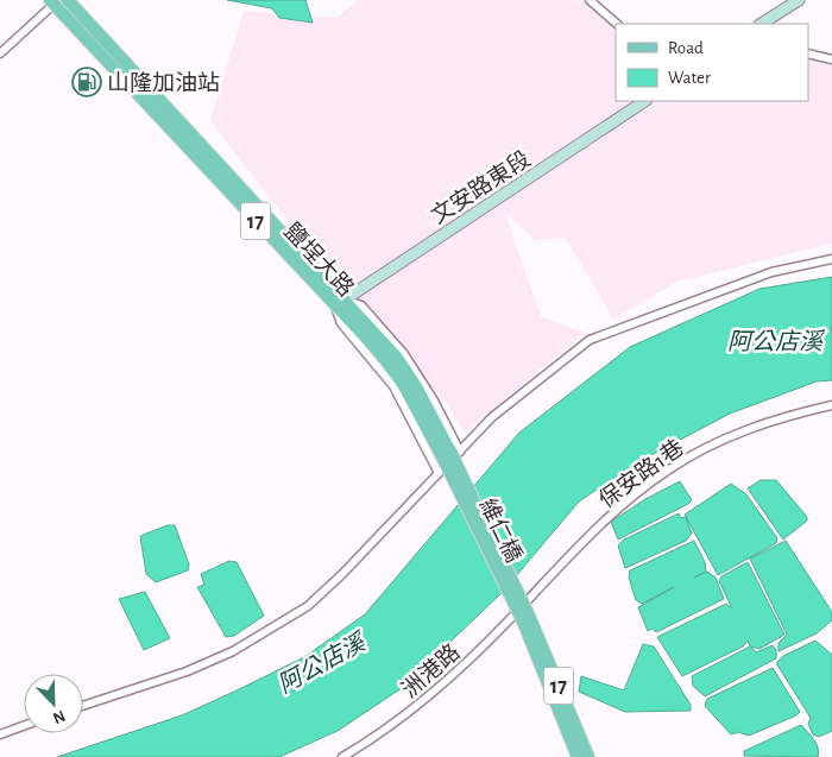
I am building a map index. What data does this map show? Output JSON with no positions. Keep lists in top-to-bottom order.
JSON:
{
  "streets": {
    "main road": ["17", "鹽埕大路", "維仁橋"],
    "street": ["文安路東段", "保安路1巷", "洲港路"]
  },
  "crossings": [
    ["文安路東段", "鹽埕大路"],
    ["17", "維仁橋"],
    ["鹽埕大路", "維仁橋"],
    ["保安路1巷", "洲港路"]
  ],
  "water": ["阿公店溪"],
  "places": {
    "fuel station": ["山隆加油站"]
  },
  "legend": ["Road", "Water"],
  "north": "bottom right"
}
